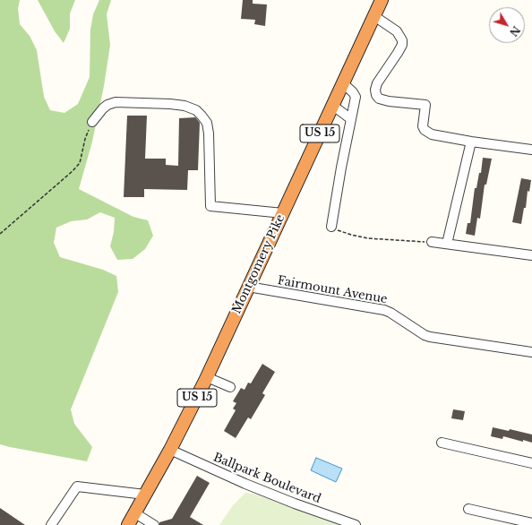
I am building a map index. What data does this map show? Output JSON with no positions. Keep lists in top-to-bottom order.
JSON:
{
  "streets": {
    "highway": ["US 15", "Montgomery Pike"],
    "street": ["Fairmount Avenue", "Ballpark Boulevard"]
  },
  "crossings": [
    ["Montgomery Pike", "Fairmount Avenue"],
    ["Montgomery Pike", "Ballpark Boulevard"]
  ],
  "north": "bottom right"
}
